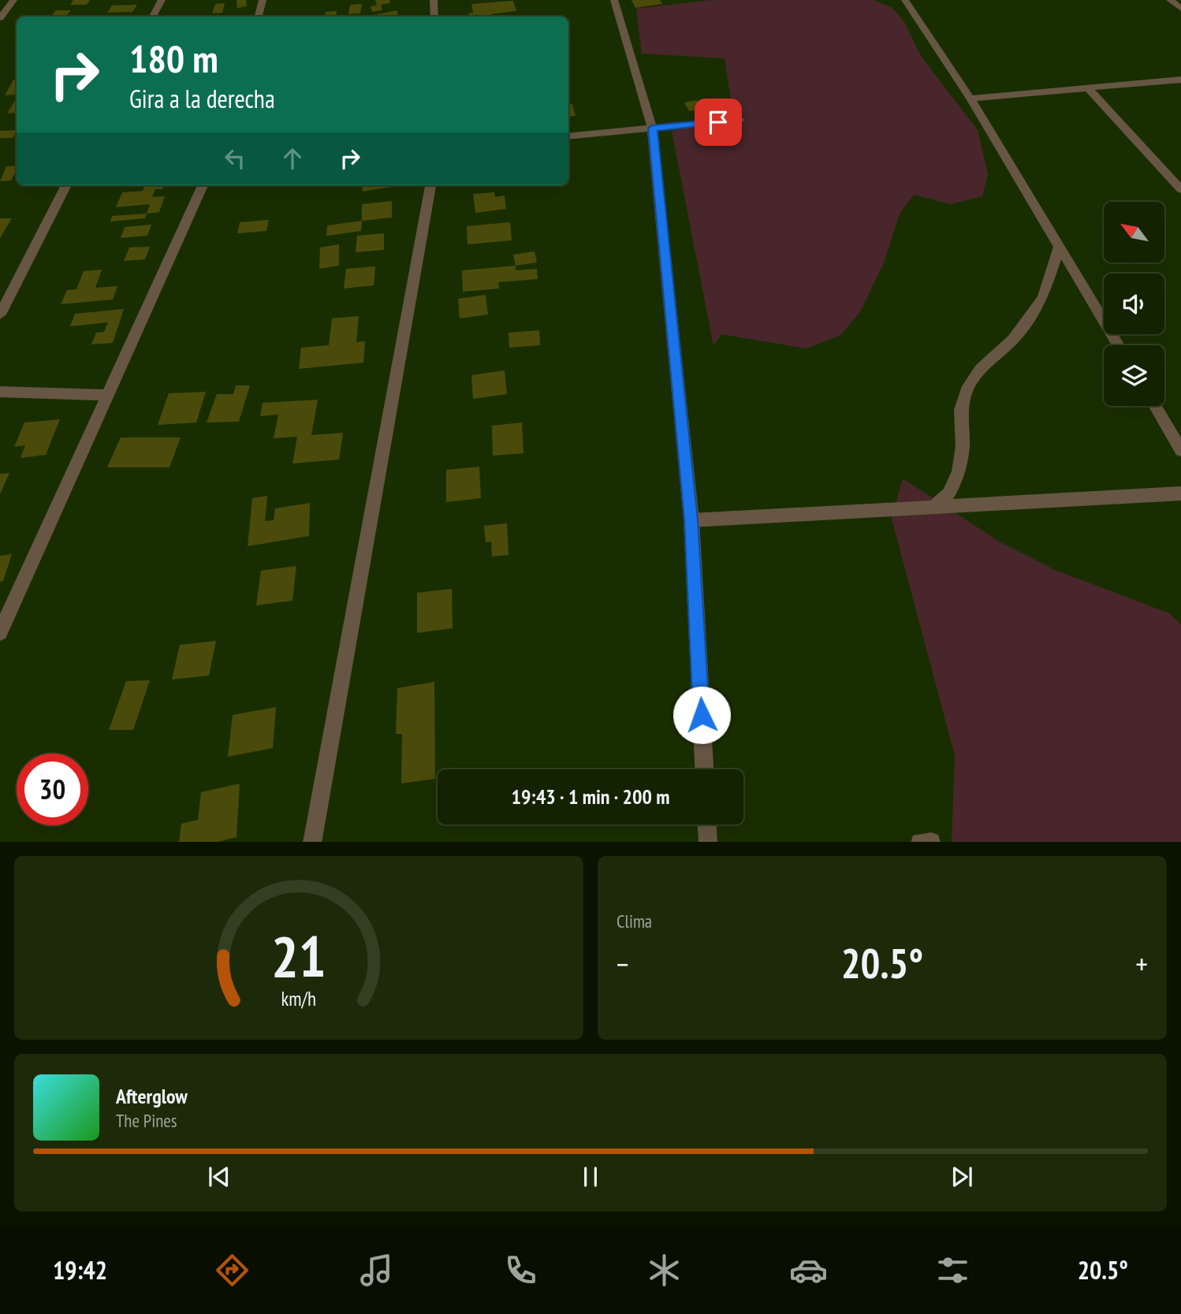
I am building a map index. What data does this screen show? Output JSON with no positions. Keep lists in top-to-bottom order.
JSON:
{
  "north": "top left",
  "page": {
    "turn": ["180 m", "Gira a la derecha"],
    "limit": "30",
    "trip": "19:43 · 1 min · 200 m",
    "tile": "Clima",
    "heat": ["−", "20.5°", "+"],
    "song": ["Afterglow", "The Pines"],
    "tabs": ["19:42", "20.5°"],
    "gauge": ["21", "km/h"]
  }
}
